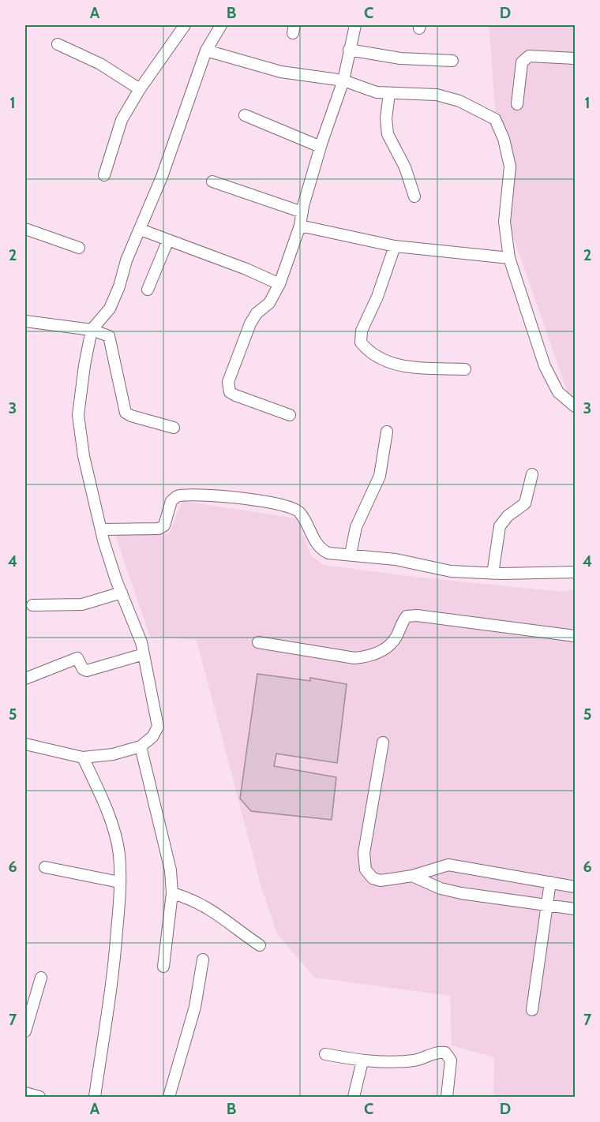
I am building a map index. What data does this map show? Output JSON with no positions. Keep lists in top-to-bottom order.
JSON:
{
  "grid": {
    "columns": [
      "A",
      "B",
      "C",
      "D"
    ],
    "rows": [
      "1",
      "2",
      "3",
      "4",
      "5",
      "6",
      "7"
    ]
  }
}
